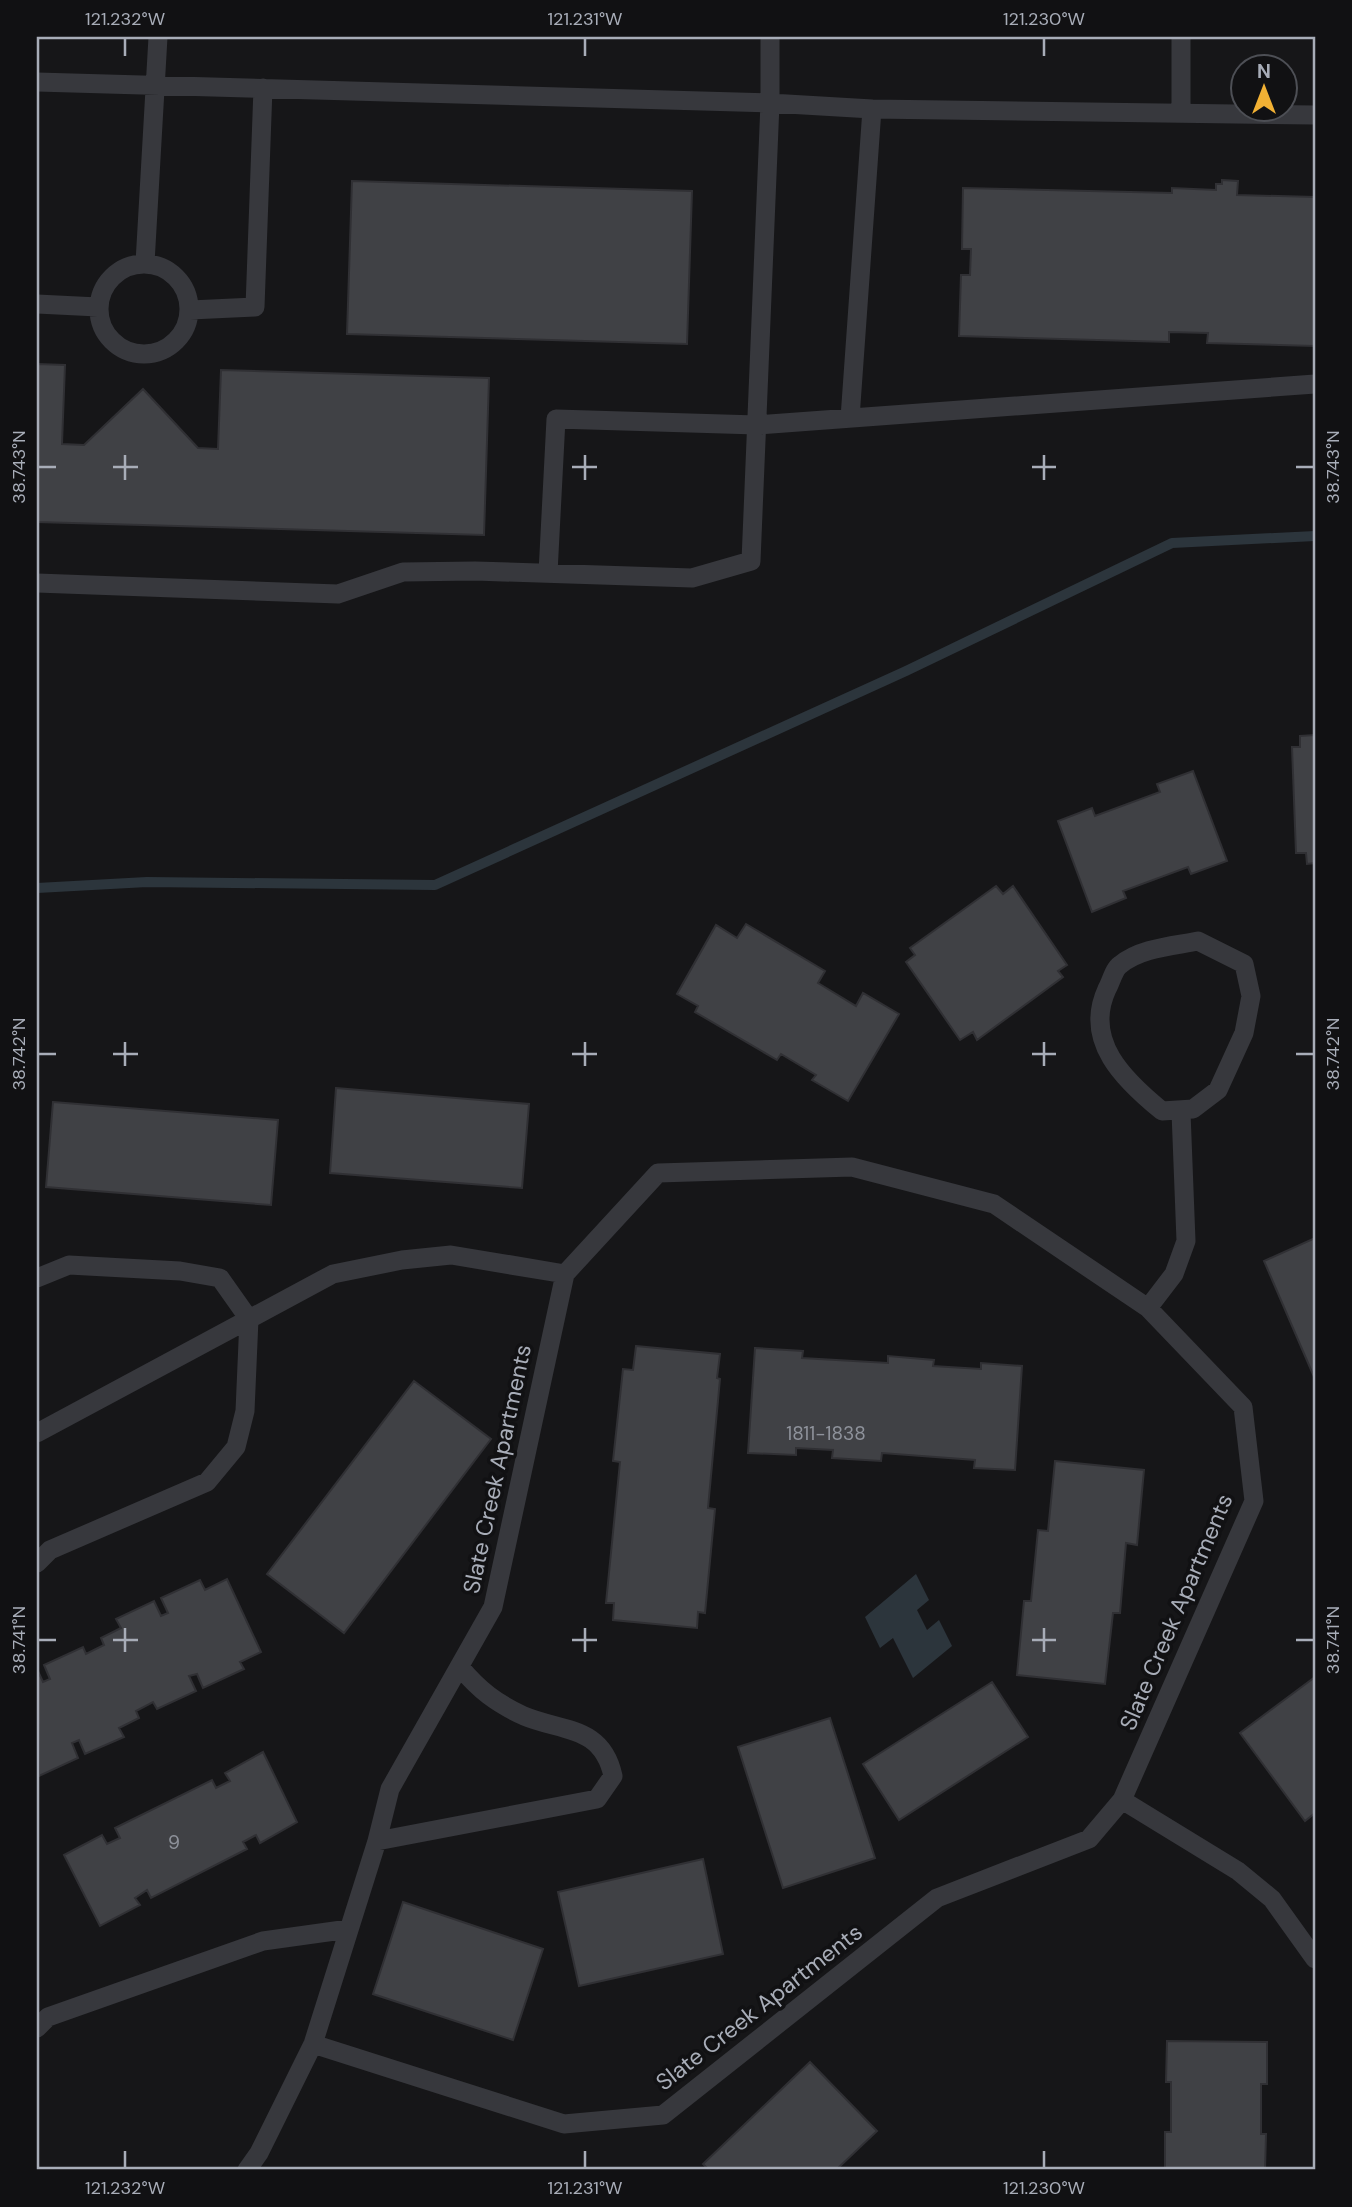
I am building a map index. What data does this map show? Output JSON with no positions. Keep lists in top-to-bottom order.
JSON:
{
  "streets": {
    "lane": ["Slate Creek Apartments"]
  },
  "house_numbers": ["1811-1838", "9"],
  "north": "top",
  "coordinates": [
    "121.232°W",
    "121.231°W",
    "121.230°W",
    "38.743°N",
    "38.742°N",
    "38.741°N"
  ]
}
